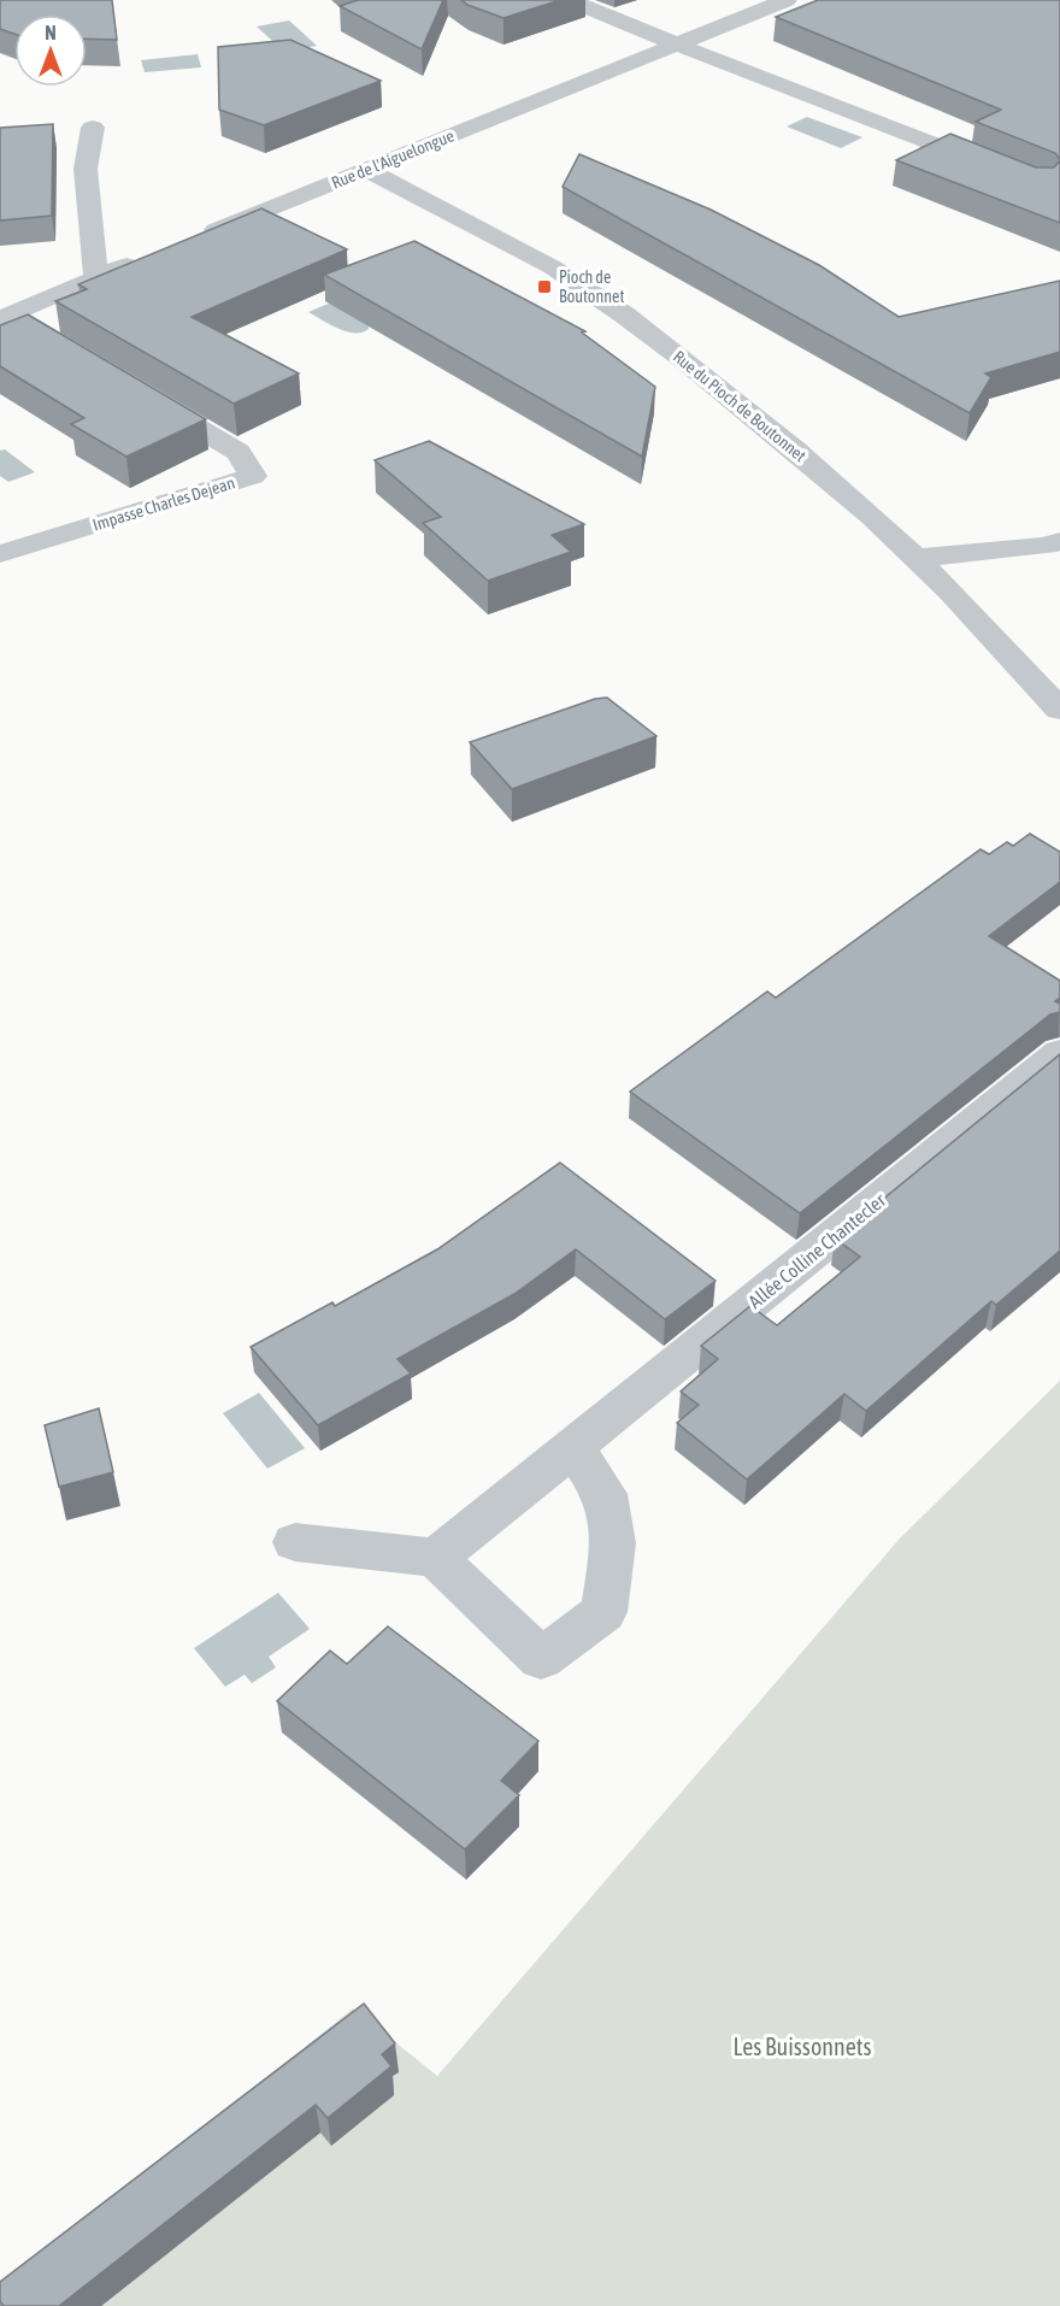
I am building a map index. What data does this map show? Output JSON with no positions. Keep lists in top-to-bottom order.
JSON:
{
  "streets": {
    "street": [
      "Rue de l'Aiguelongue",
      "Rue du Pioch de Boutonnet",
      "Impasse Charles Dejean",
      "Allée Colline Chantecler"
    ]
  },
  "crossings": [
    ["Rue de l'Aiguelongue", "Rue du Pioch de Boutonnet"]
  ],
  "parks": ["Les Buissonnets"],
  "places": {
    "transit": ["Pioch de Boutonnet"]
  },
  "north": "top"
}
